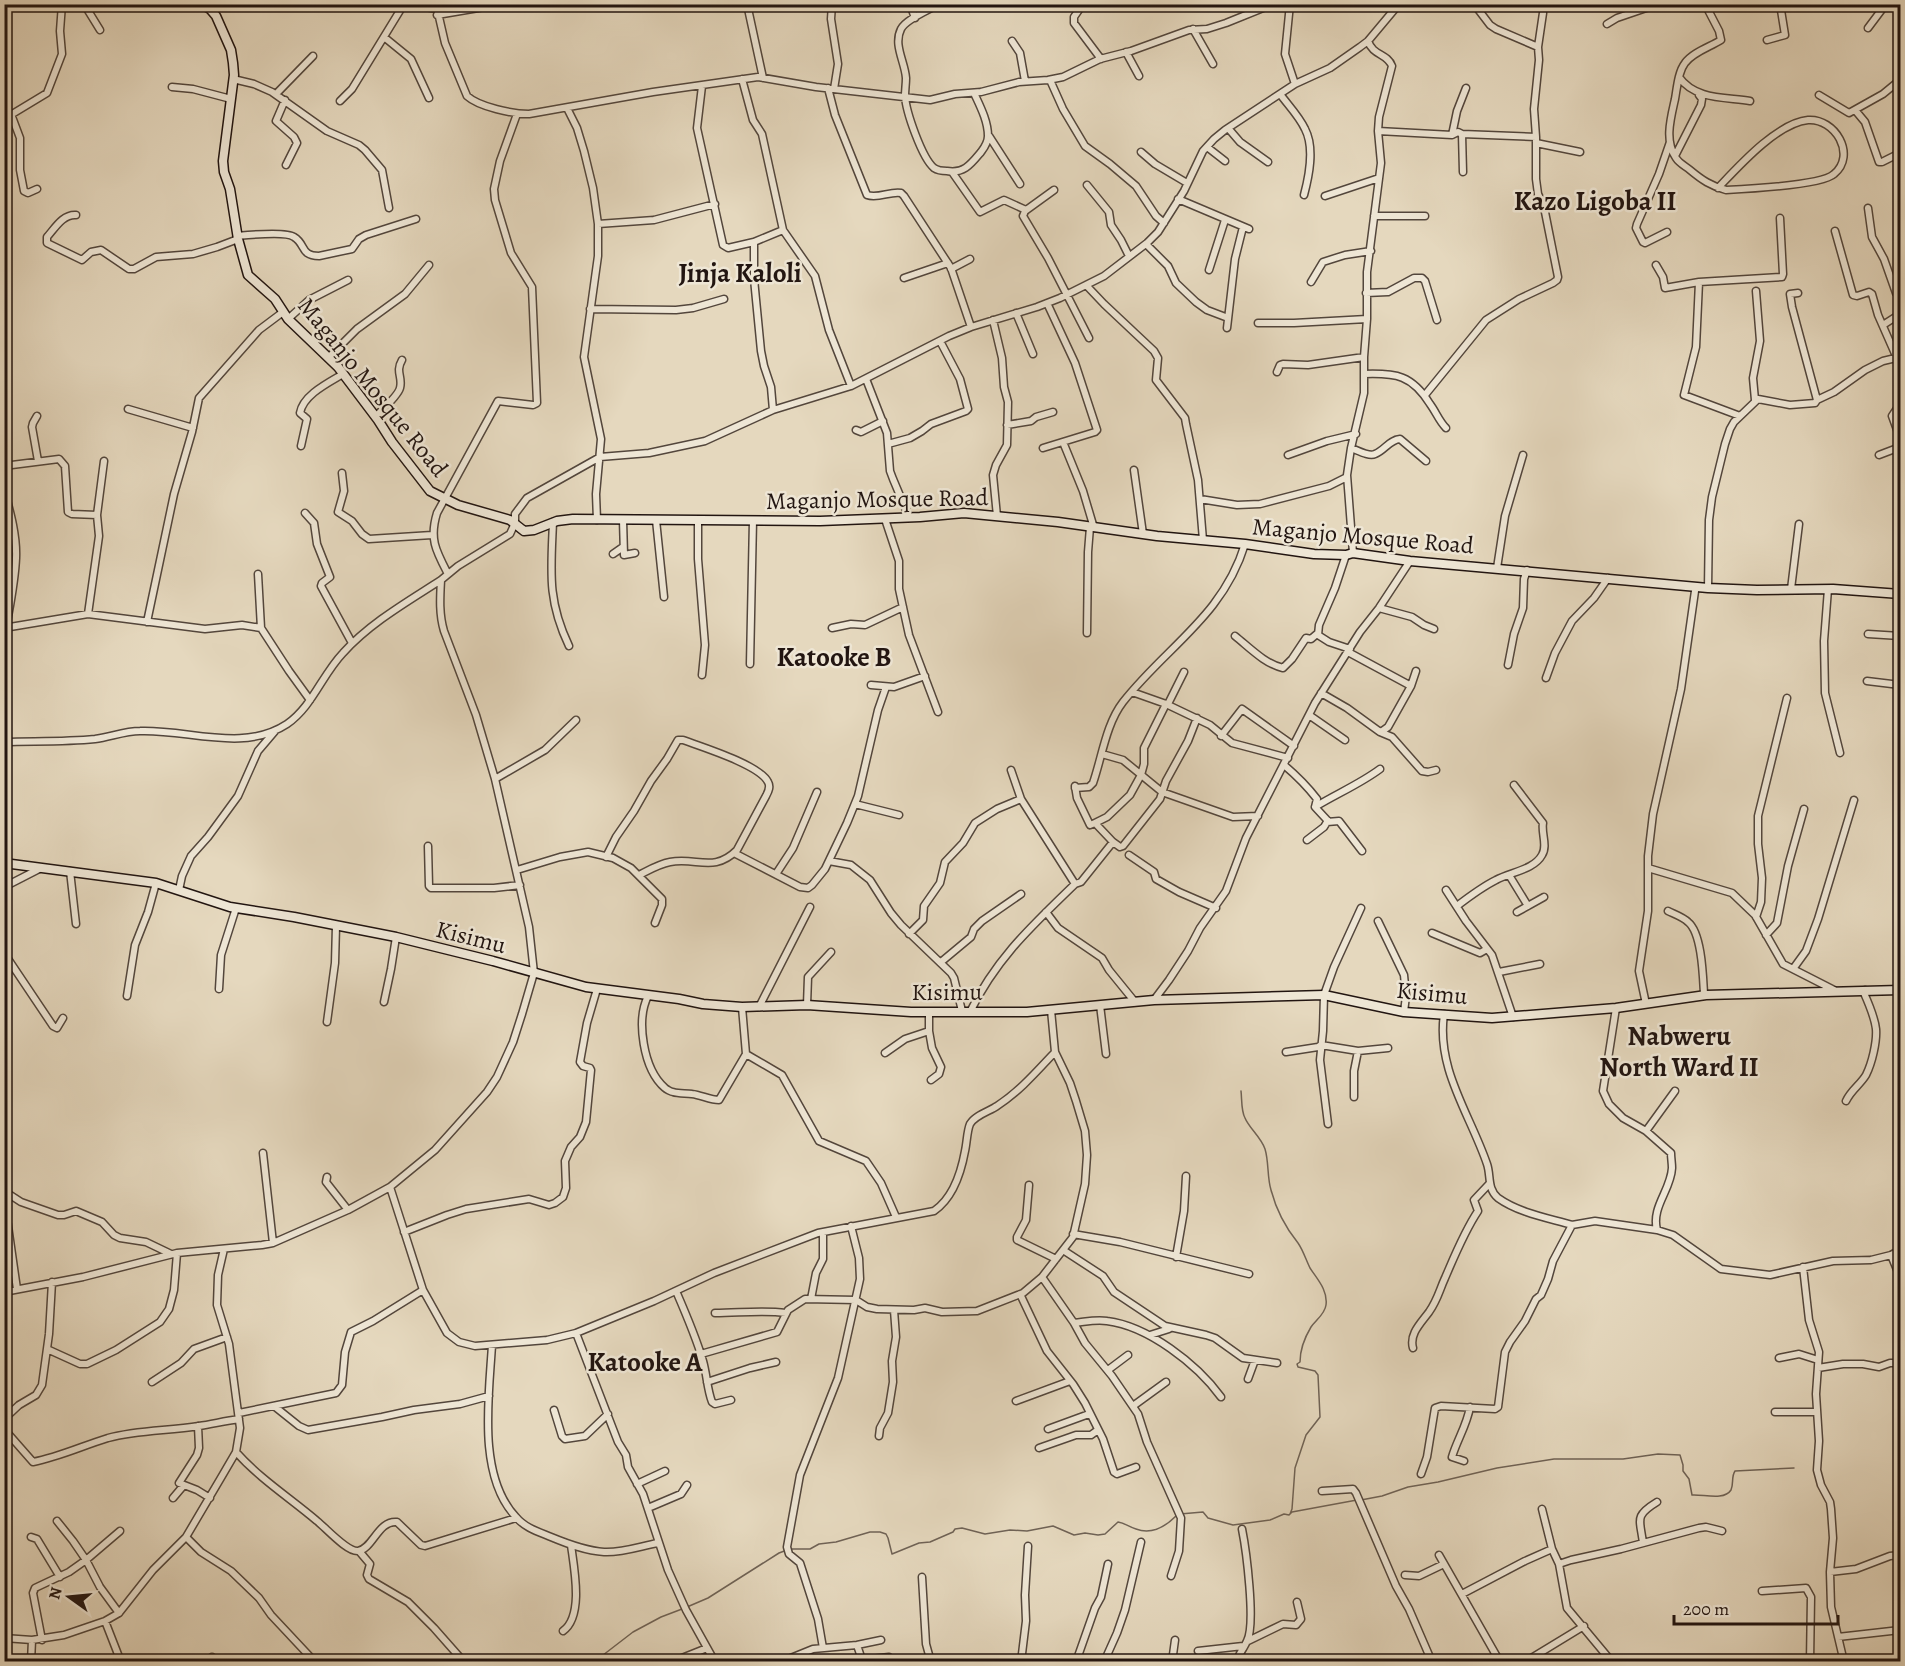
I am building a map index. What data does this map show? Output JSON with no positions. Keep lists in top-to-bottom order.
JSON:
{
  "streets": {
    "street": ["Maganjo Mosque Road", "Kisimu"]
  },
  "districts": [
    "Kazo Ligoba II",
    "Jinja Kaloli",
    "Katooke B",
    "Nabweru North Ward II",
    "Katooke A"
  ],
  "scale_bar": "200 m",
  "north": "left"
}
